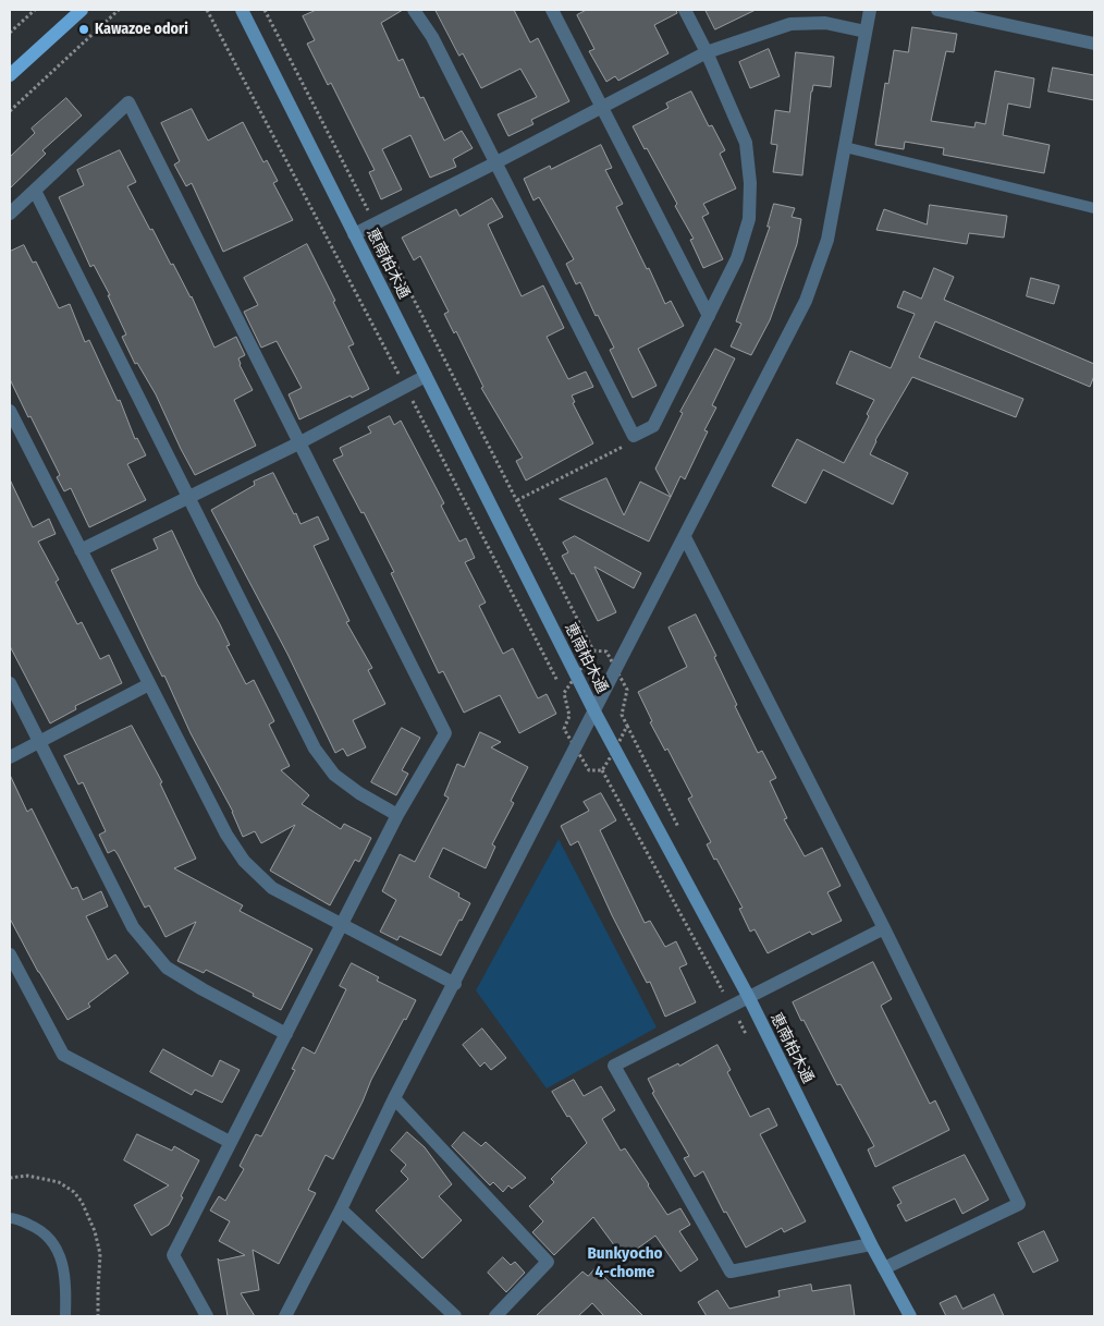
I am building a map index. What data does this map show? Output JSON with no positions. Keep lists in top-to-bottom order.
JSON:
{
  "streets": {
    "street": ["恵南柏木通"]
  },
  "districts": ["Bunkyocho 4-chome"],
  "places": ["Kawazoe odori"]
}
